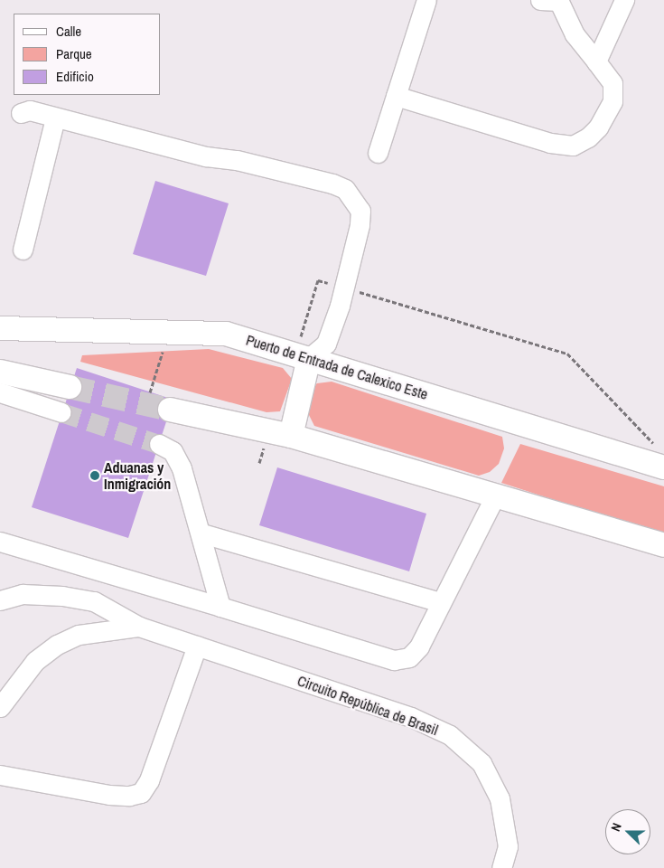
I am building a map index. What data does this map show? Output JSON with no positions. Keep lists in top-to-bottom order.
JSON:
{
  "streets": {
    "main road": ["Puerto de Entrada de Calexico Este"],
    "street": ["Circuito República de Brasil"]
  },
  "places": ["Aduanas y Inmigración"],
  "legend": ["Calle", "Parque", "Edificio"],
  "north": "left"
}
